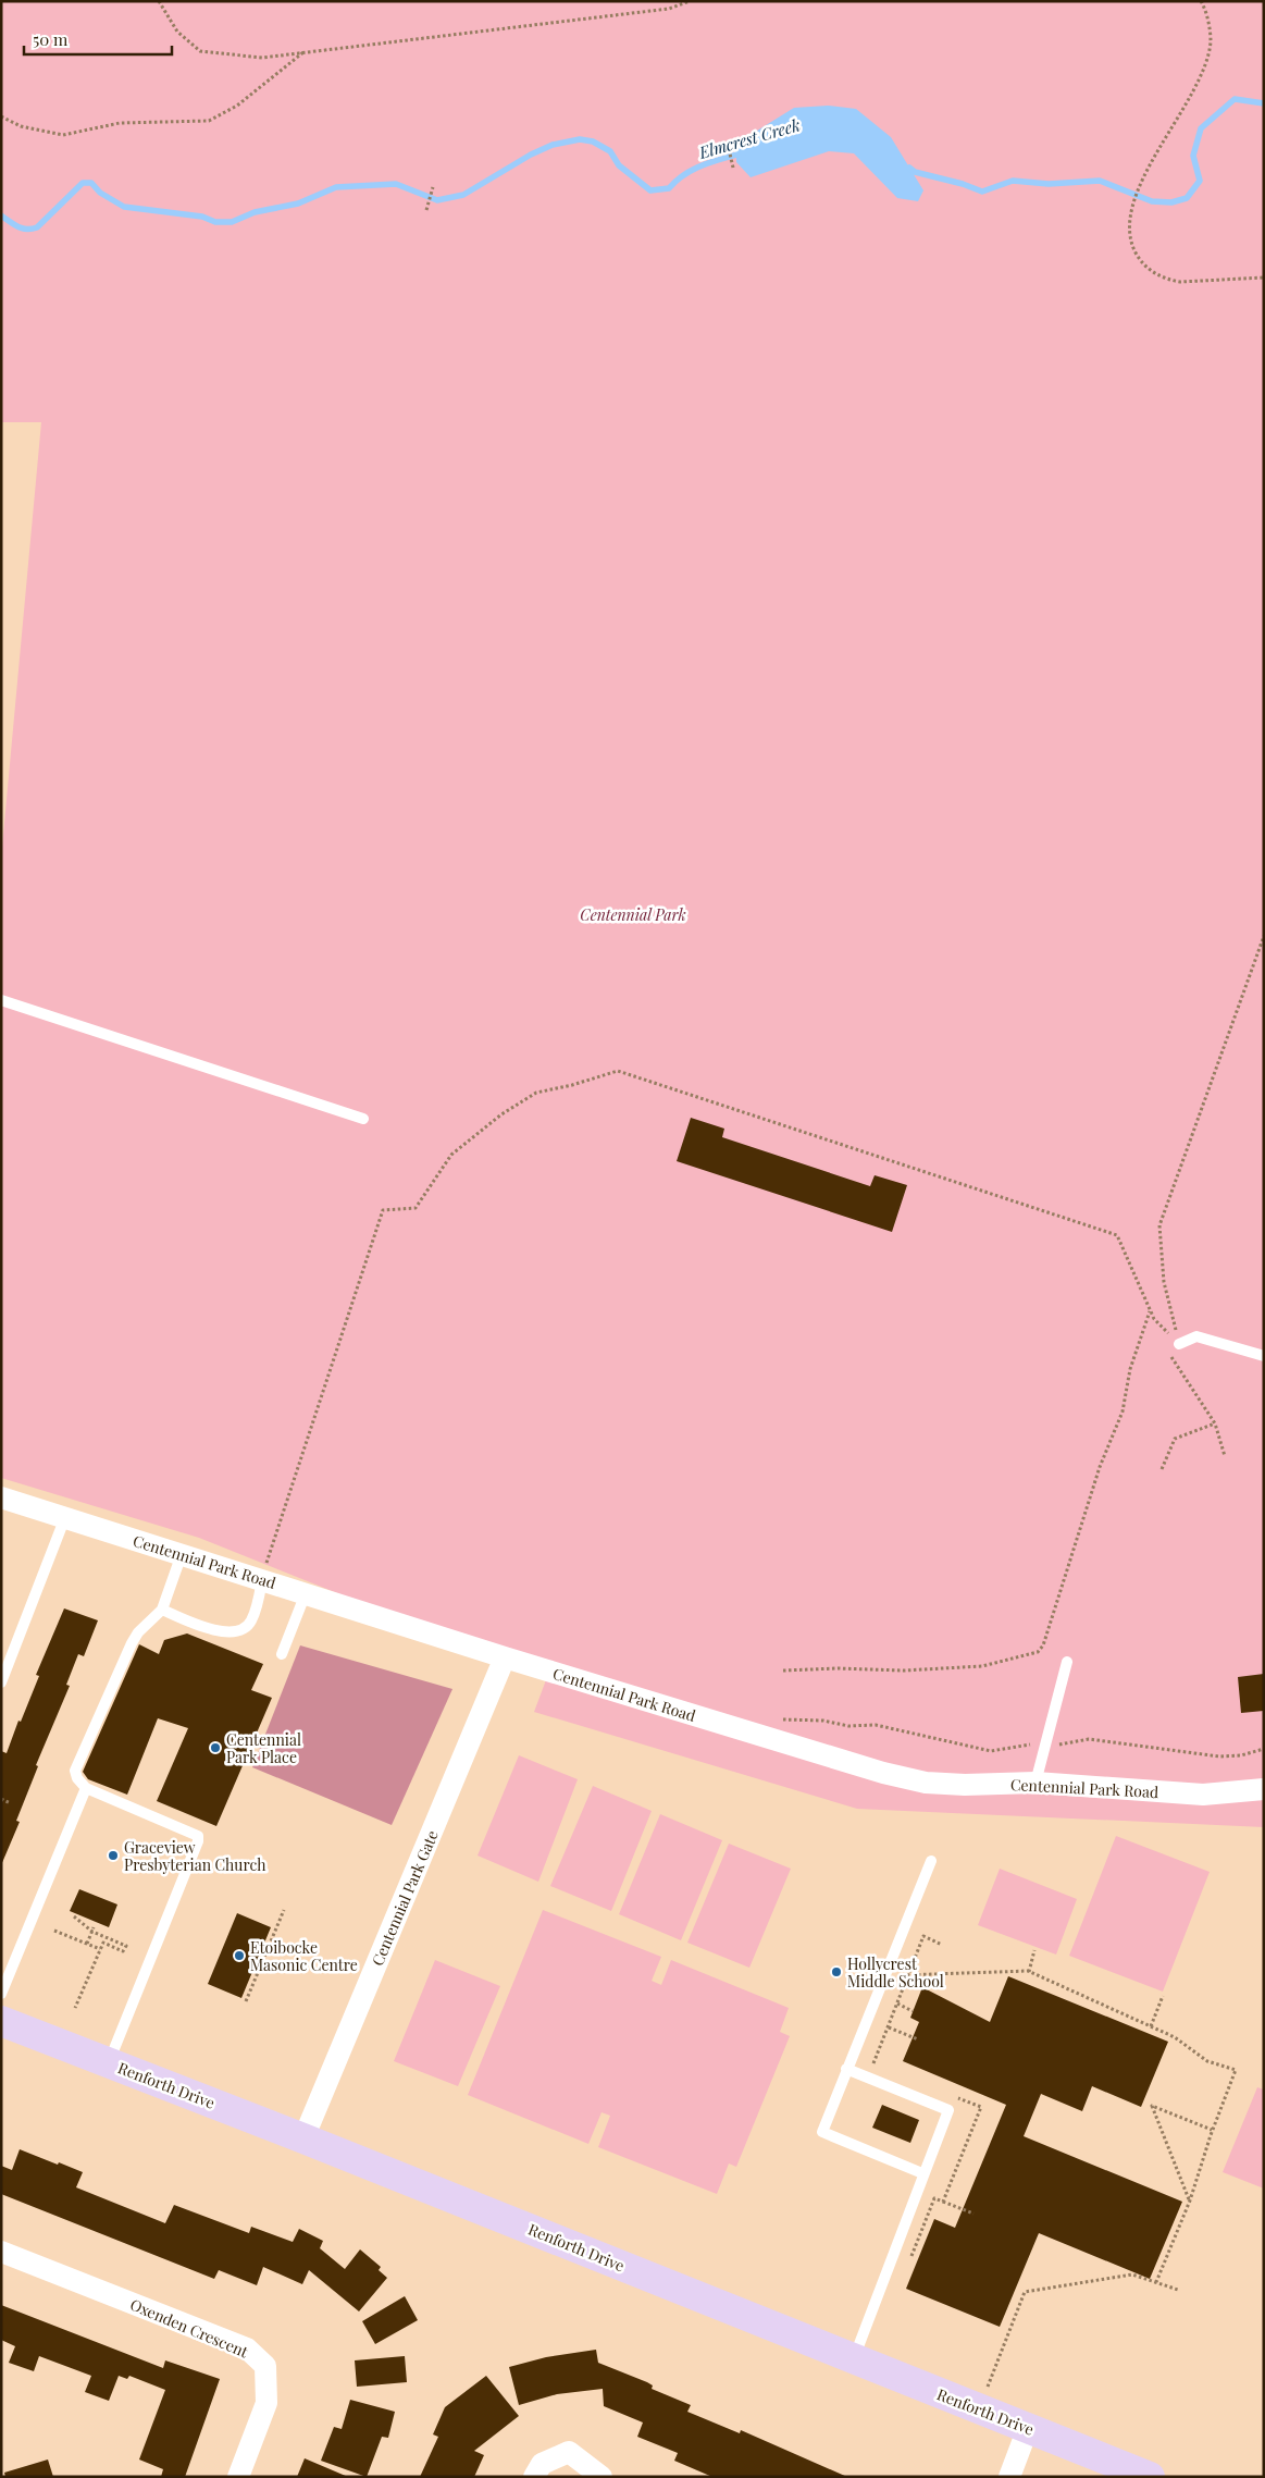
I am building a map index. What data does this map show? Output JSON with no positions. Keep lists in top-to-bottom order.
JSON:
{
  "streets": {
    "main road": ["Renforth Drive"],
    "street": ["Centennial Park Road", "Centennial Park Gate", "Oxenden Crescent"]
  },
  "crossings": [
    ["Centennial Park Road", "Centennial Park Gate"],
    ["Centennial Park Gate", "Renforth Drive"]
  ],
  "water": ["Elmcrest Creek"],
  "parks": ["Centennial Park"],
  "places": [
    "Centennial Park Place",
    "Graceview Presbyterian Church",
    "Etoibocke Masonic Centre",
    "Hollycrest Middle School"
  ],
  "scale_bar": "50 m"
}
